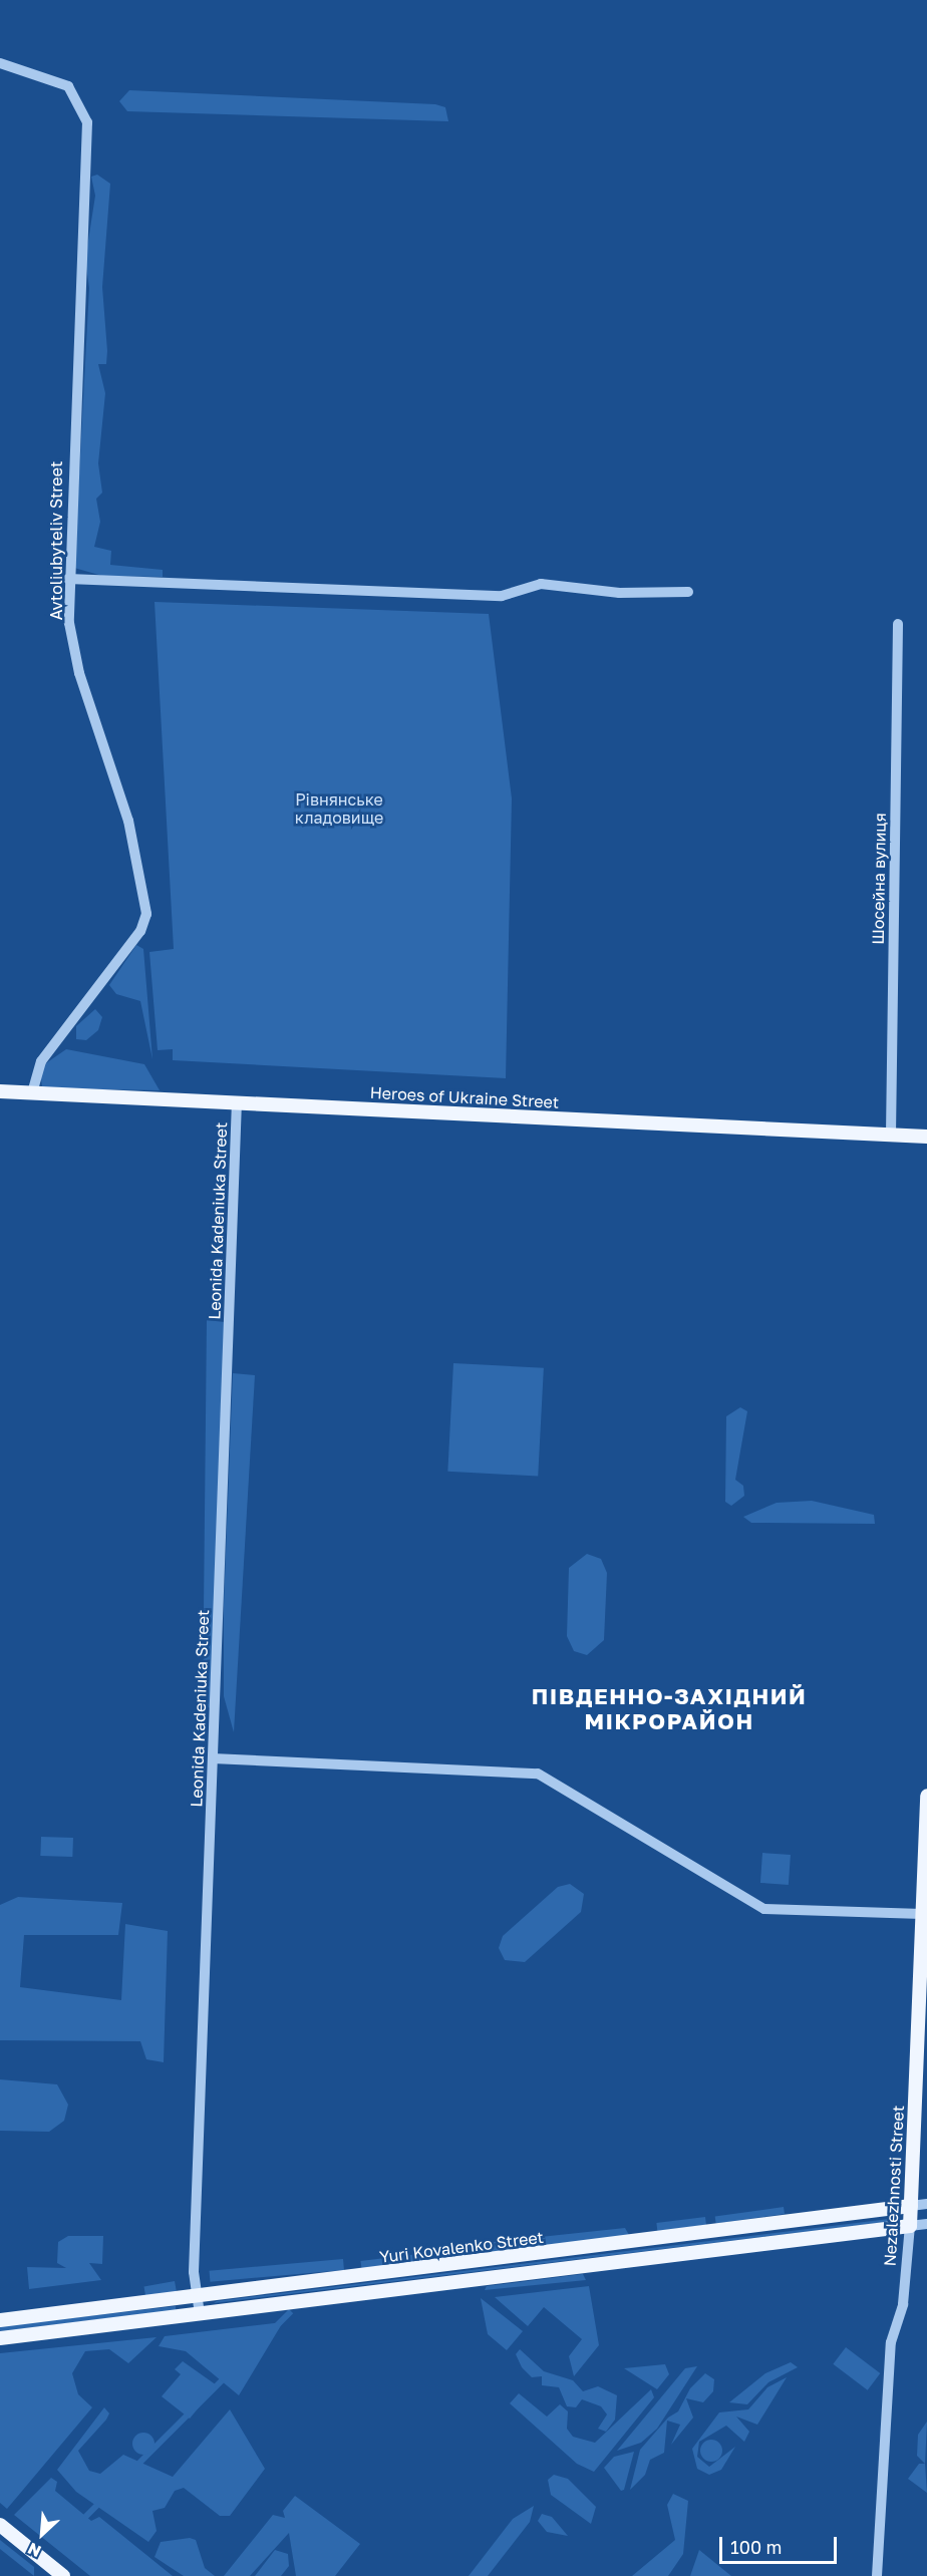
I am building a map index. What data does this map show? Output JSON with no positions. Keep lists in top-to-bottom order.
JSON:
{
  "streets": {
    "main road": ["Heroes of Ukraine Street", "Nezalezhnosti Street", "Yuri Kovalenko Street"],
    "street": ["Avtoliubyteliv Street", "Шосейна вулиця", "Leonida Kadeniuka Street"]
  },
  "crossings": [
    ["Avtoliubyteliv Street", "Heroes of Ukraine Street"],
    ["Шосейна вулиця", "Heroes of Ukraine Street"],
    ["Heroes of Ukraine Street", "Leonida Kadeniuka Street"],
    ["Leonida Kadeniuka Street", "Yuri Kovalenko Street"],
    ["Nezalezhnosti Street", "Yuri Kovalenko Street"]
  ],
  "districts": ["ПІВДЕННО-ЗАХІДНИЙ МІКРОРАЙОН"],
  "parks": ["Рівнянське кладовище"],
  "scale_bar": "100 m",
  "north": "bottom left"
}
